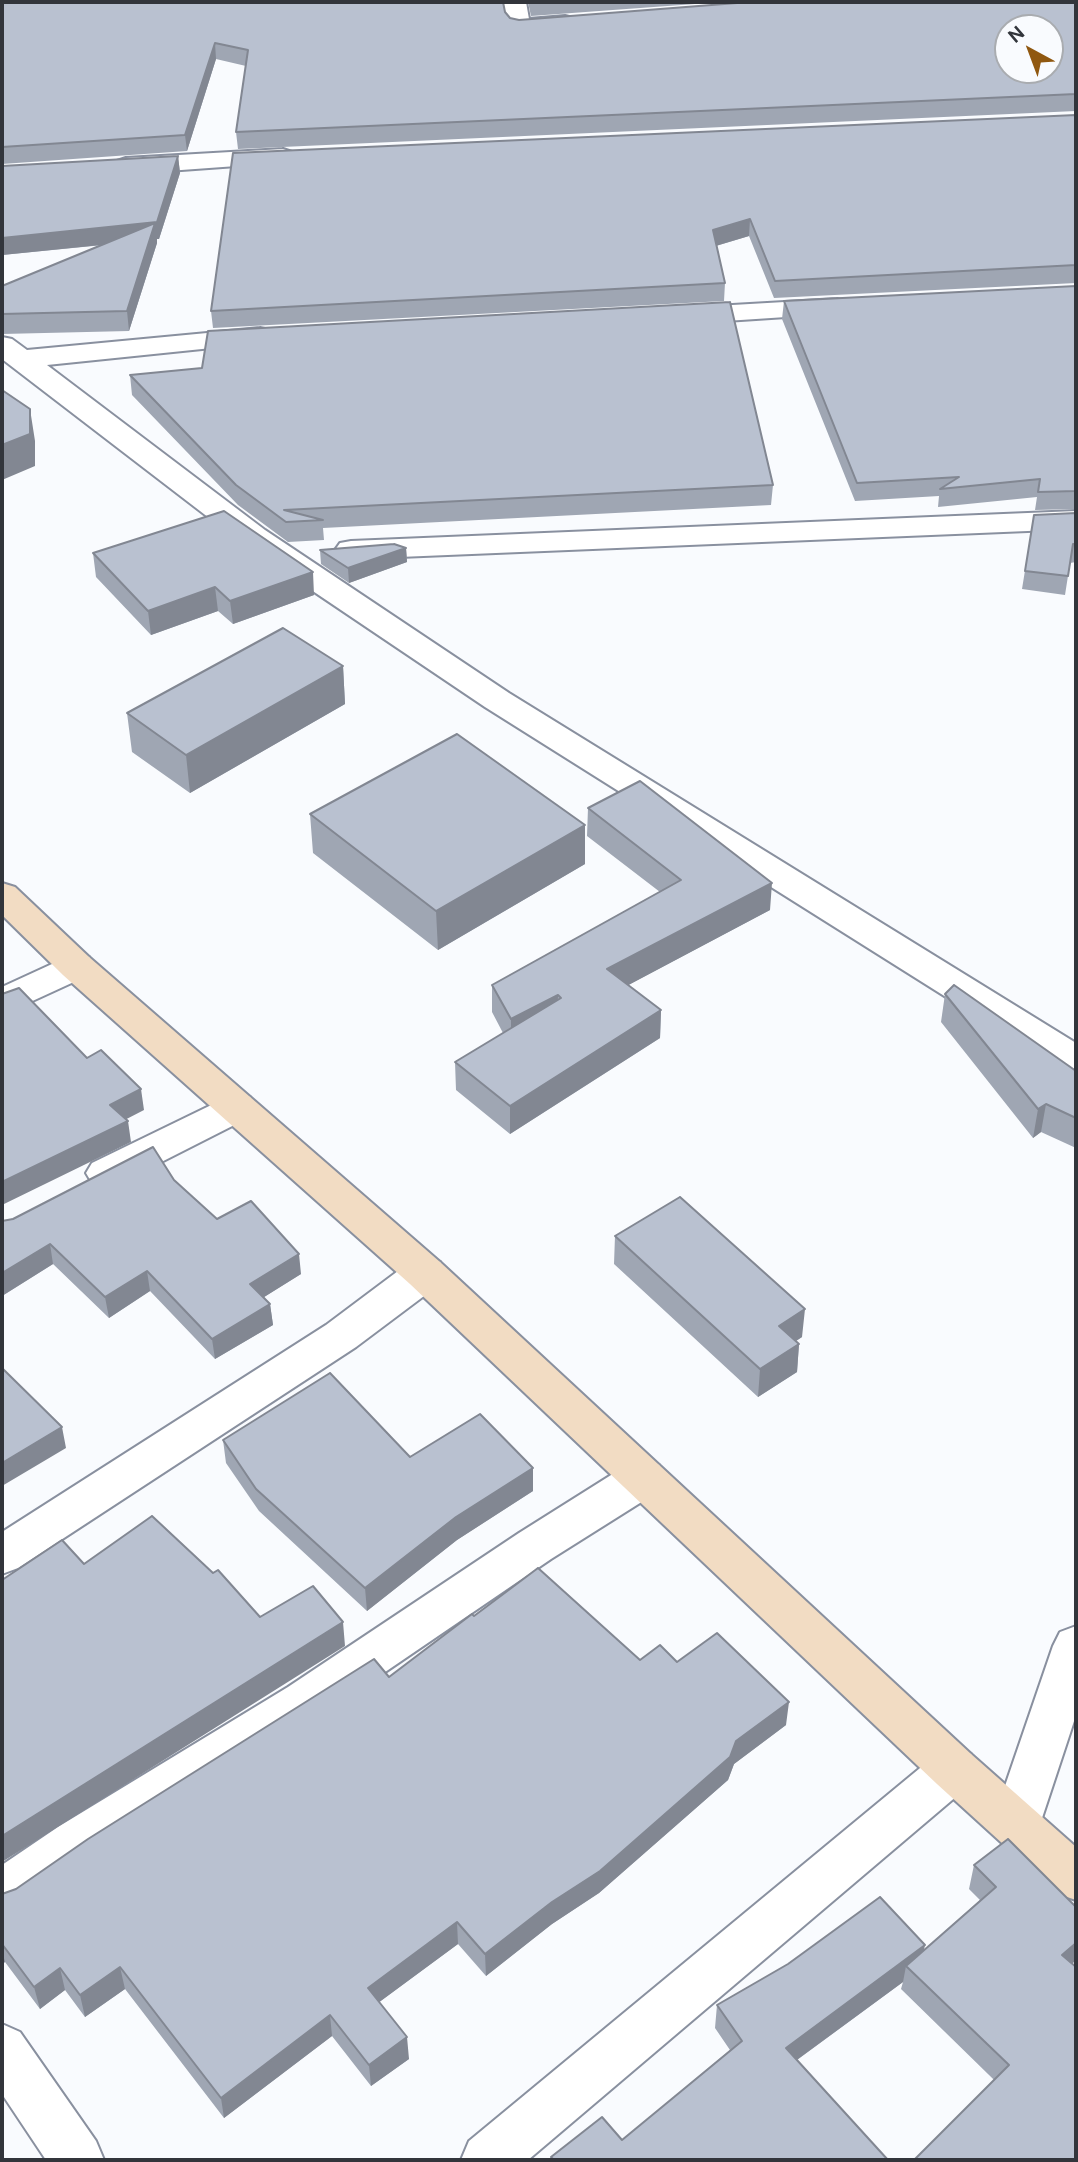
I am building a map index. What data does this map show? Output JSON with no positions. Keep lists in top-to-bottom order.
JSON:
{
  "north": "top left"
}
